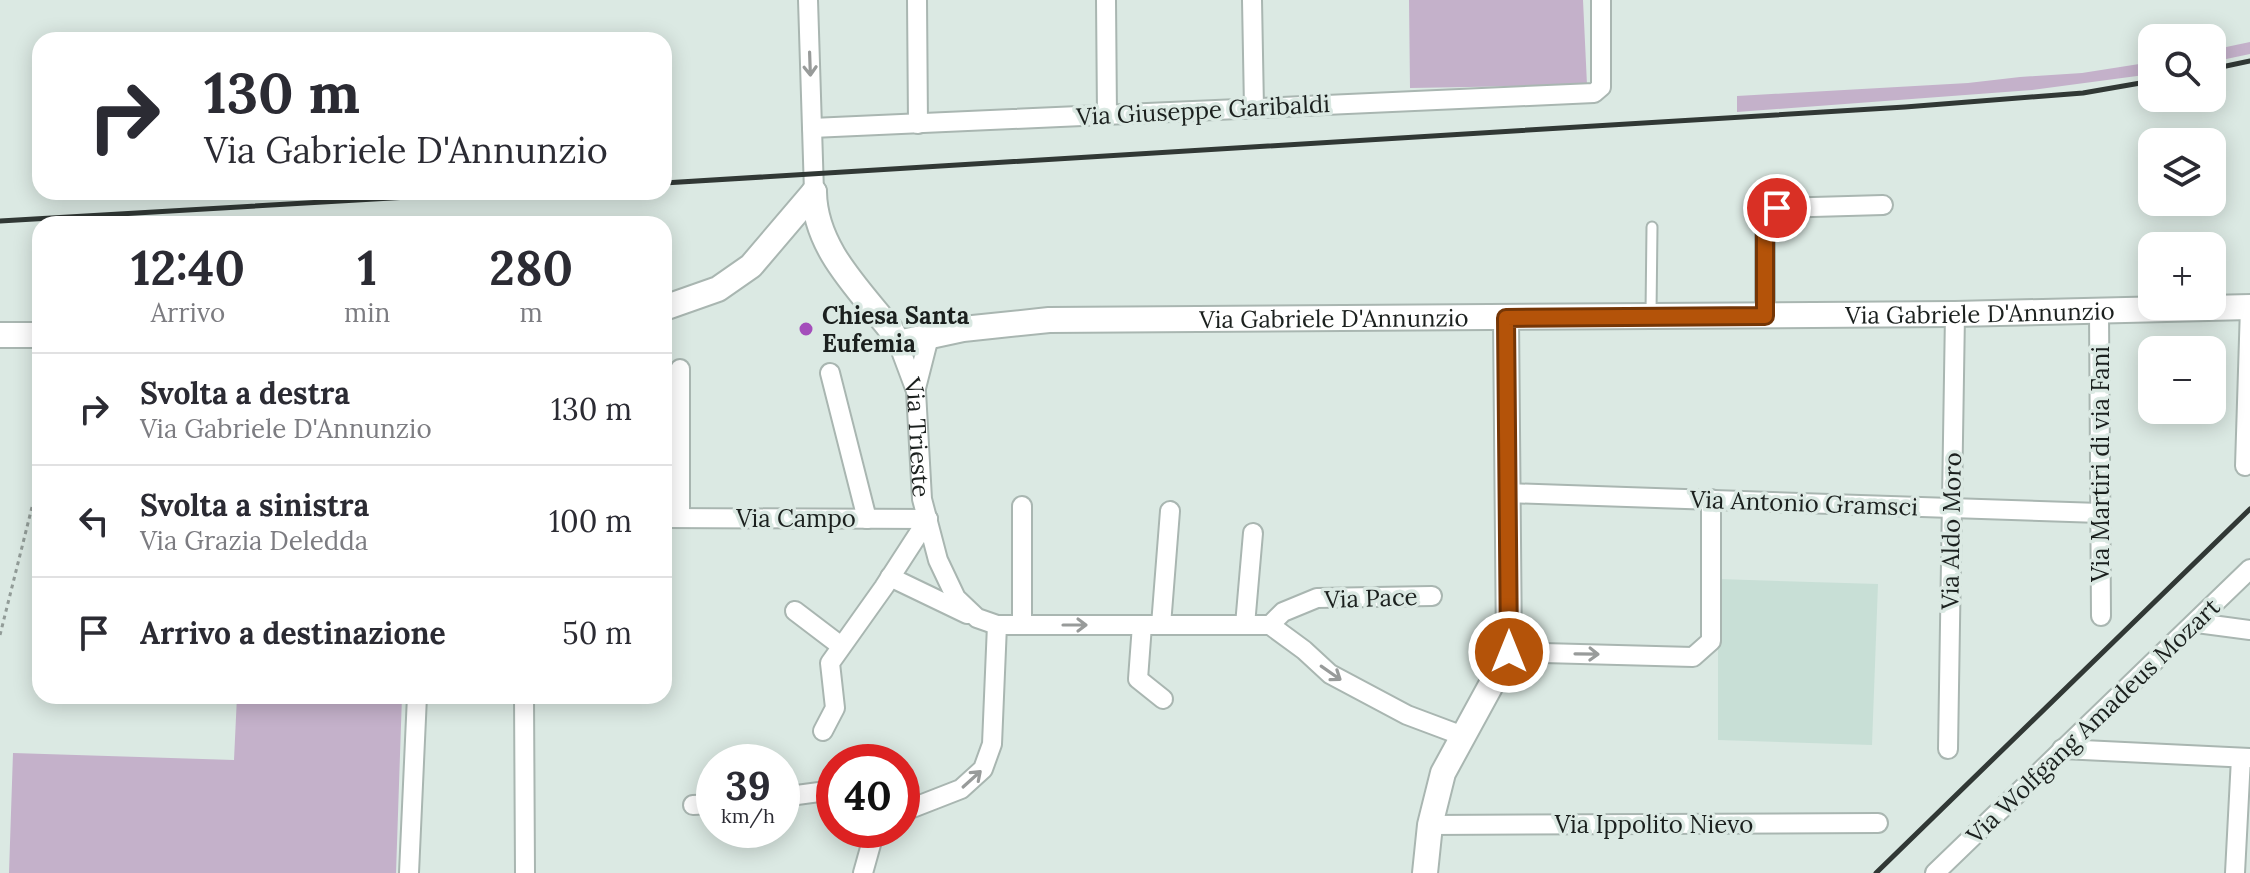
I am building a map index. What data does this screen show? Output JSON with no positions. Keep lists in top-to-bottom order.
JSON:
{
  "streets": {
    "street": [
      "Via Giuseppe Garibaldi",
      "Via Gabriele D'Annunzio",
      "Via Trieste",
      "Via Martiri di via Fani",
      "Via Antonio Gramsci",
      "Via Campo",
      "Via Aldo Moro",
      "Via Pace",
      "Via Wolfgang Amadeus Mozart",
      "Via Ippolito Nievo"
    ]
  },
  "crossings": [
    ["Via Gabriele D'Annunzio", "Via Trieste"],
    ["Via Gabriele D'Annunzio", "Via Martiri di via Fani"],
    ["Via Gabriele D'Annunzio", "Via Aldo Moro"],
    ["Via Trieste", "Via Campo"],
    ["Via Martiri di via Fani", "Via Antonio Gramsci"],
    ["Via Antonio Gramsci", "Via Aldo Moro"]
  ],
  "places": ["Chiesa Santa Eufemia"],
  "page": {
    "map_buttons": ["+", "−"],
    "turn": ["130 m", "Via Gabriele D'Annunzio"],
    "eta": [
      "12:40",
      "Arrivo",
      "1",
      "min",
      "280",
      "m"
    ],
    "list": [
      {
        "name": "Svolta a destra",
        "note": "Via Gabriele D'Annunzio",
        "value": "130 m"
      },
      {
        "name": "Svolta a sinistra",
        "note": "Via Grazia Deledda",
        "value": "100 m"
      },
      {
        "name": "Arrivo a destinazione",
        "value": "50 m"
      }
    ],
    "speed": "39 km/h",
    "limit": "40"
  }
}
